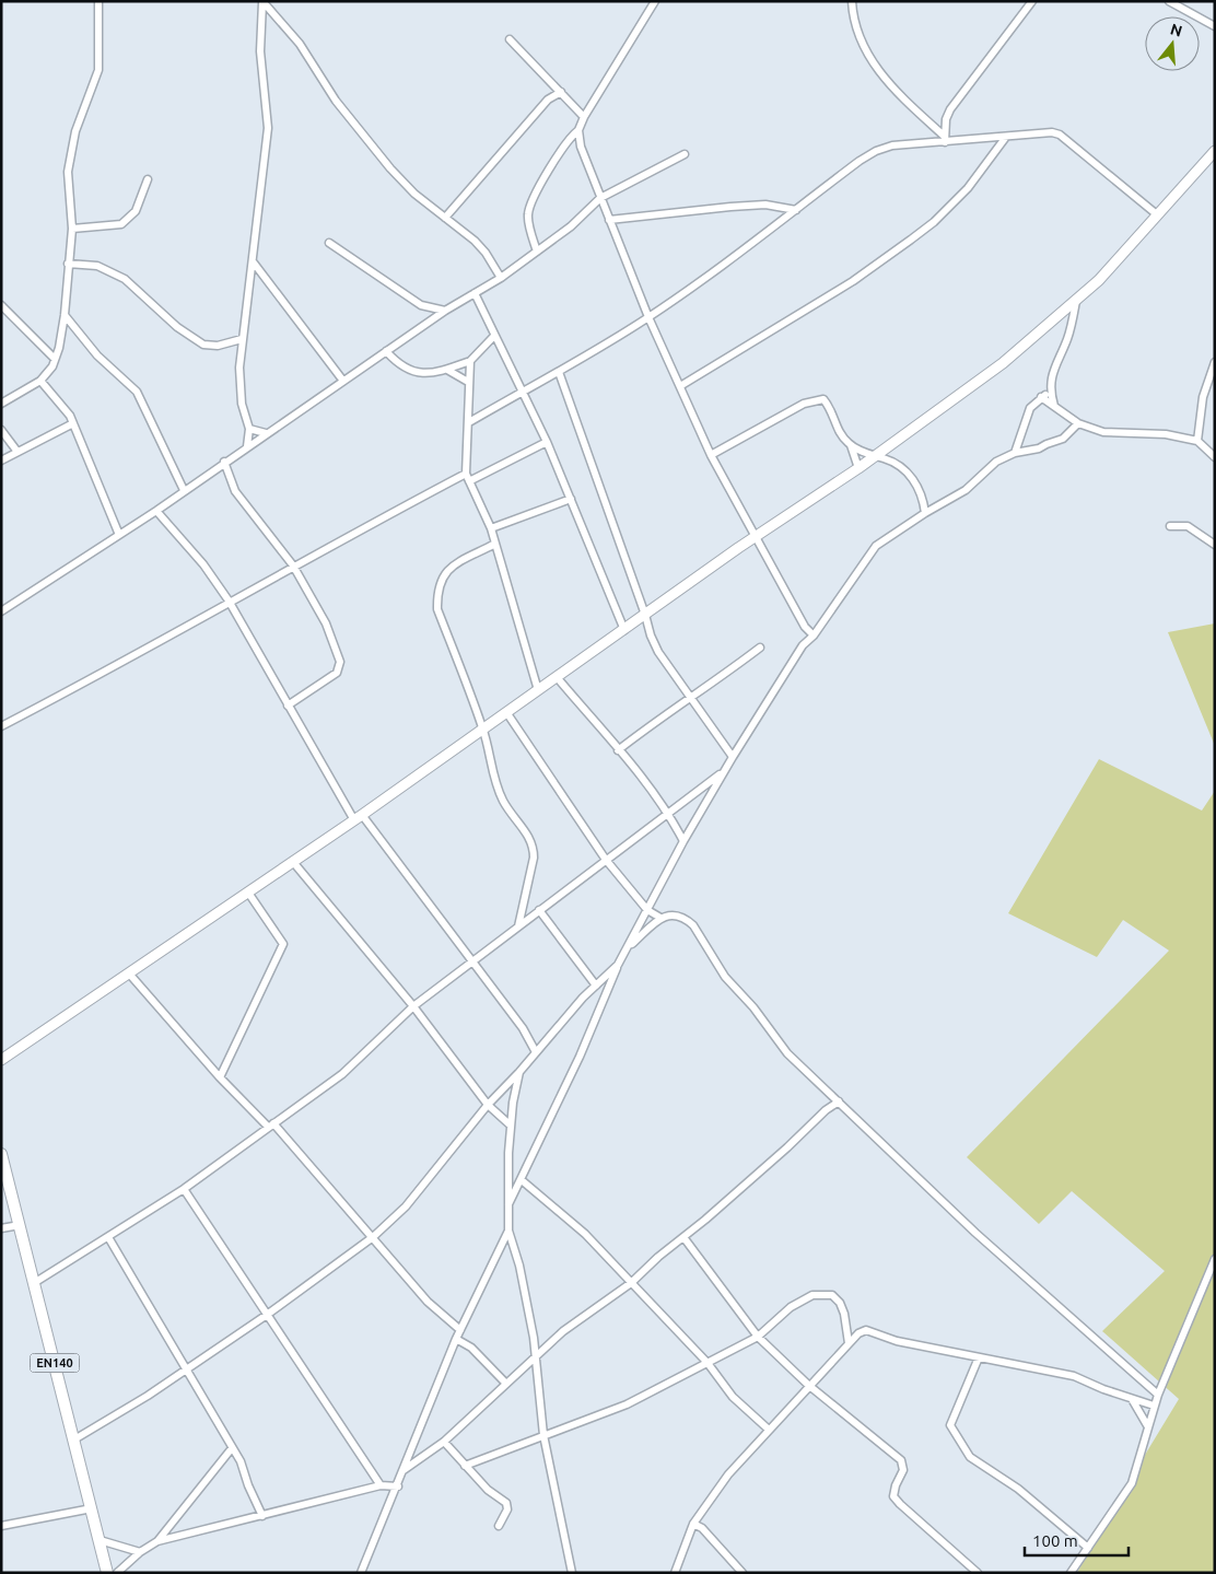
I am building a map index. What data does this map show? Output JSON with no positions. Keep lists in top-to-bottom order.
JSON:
{
  "streets": {
    "main road": ["EN140"]
  },
  "scale_bar": "100 m",
  "north": "top"
}
